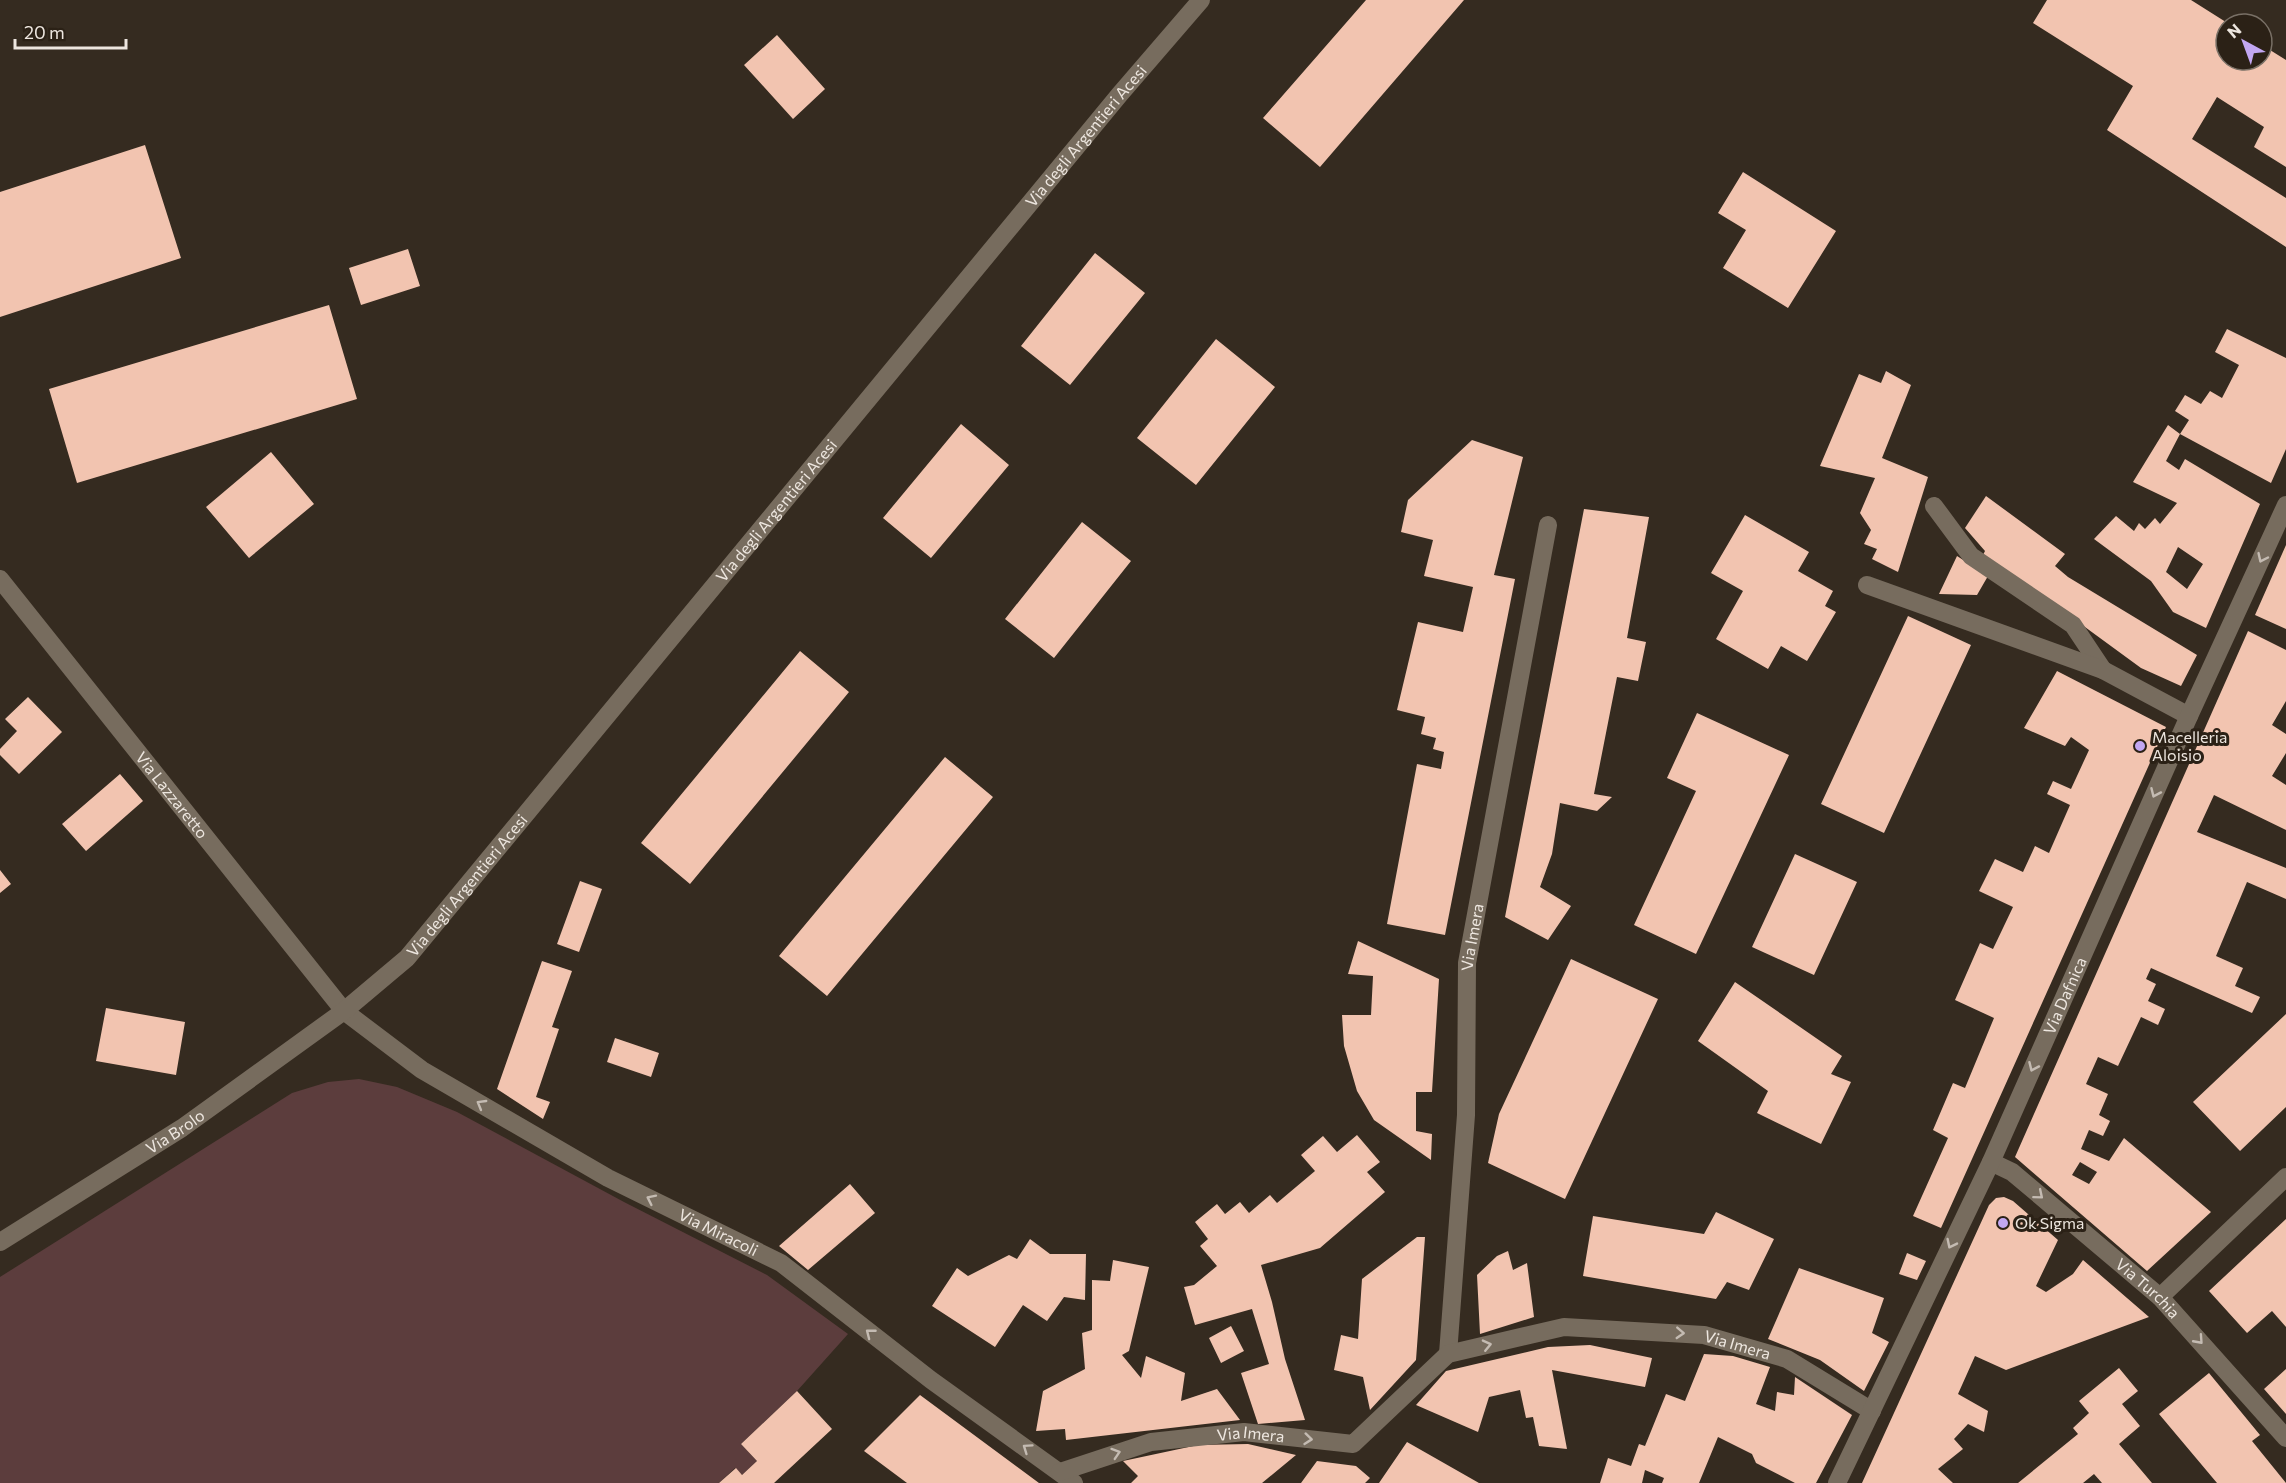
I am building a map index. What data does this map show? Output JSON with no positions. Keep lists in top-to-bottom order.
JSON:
{
  "streets": {
    "street": [
      "Via degli Argentieri Acesi",
      "Via Lazzaretto",
      "Via Imera",
      "Via Dafnica",
      "Via Brolo",
      "Via Miracoli",
      "Via Turchia"
    ]
  },
  "crossings": [
    ["Via degli Argentieri Acesi", "Via Lazzaretto"],
    ["Via degli Argentieri Acesi", "Via Brolo"],
    ["Via degli Argentieri Acesi", "Via Miracoli"],
    ["Via Lazzaretto", "Via Brolo"],
    ["Via Lazzaretto", "Via Miracoli"],
    ["Via Imera", "Via Dafnica"],
    ["Via Imera", "Via Miracoli"],
    ["Via Dafnica", "Via Turchia"],
    ["Via Brolo", "Via Miracoli"]
  ],
  "one_way": [
    "Via Imera",
    "Via Dafnica",
    "Via Miracoli",
    "Via Turchia"
  ],
  "places": ["Macelleria Aloisio", "Ok Sigma"],
  "scale_bar": "20 m",
  "north": "top left"
}
